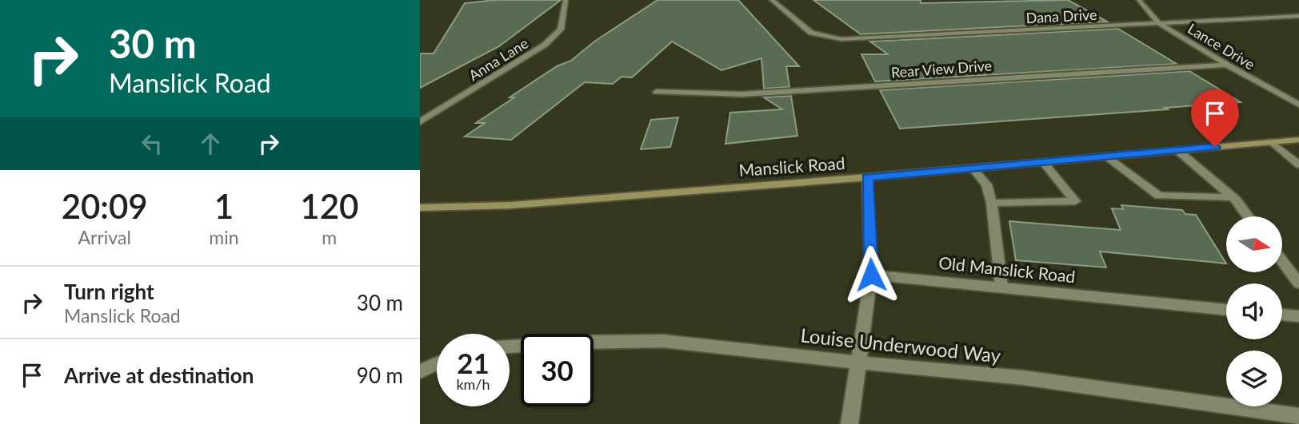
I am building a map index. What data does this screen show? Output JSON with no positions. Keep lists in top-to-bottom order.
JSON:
{
  "streets": {
    "main road": ["Manslick Road"],
    "street": [
      "Dana Drive",
      "Lance Drive",
      "Anna Lane",
      "Rear View Drive",
      "Old Manslick Road",
      "Louise Underwood Way"
    ]
  },
  "crossings": [
    ["Dana Drive", "Lance Drive"],
    ["Lance Drive", "Rear View Drive"]
  ],
  "north": "right",
  "page": {
    "turn": ["30 m", "Manslick Road"],
    "eta": [
      "20:09",
      "Arrival",
      "1",
      "min",
      "120",
      "m"
    ],
    "list": [
      {
        "name": "Turn right",
        "note": "Manslick Road",
        "value": "30 m"
      },
      {
        "name": "Arrive at destination",
        "value": "90 m"
      }
    ],
    "speed": "21 km/h",
    "limit": "30"
  }
}
